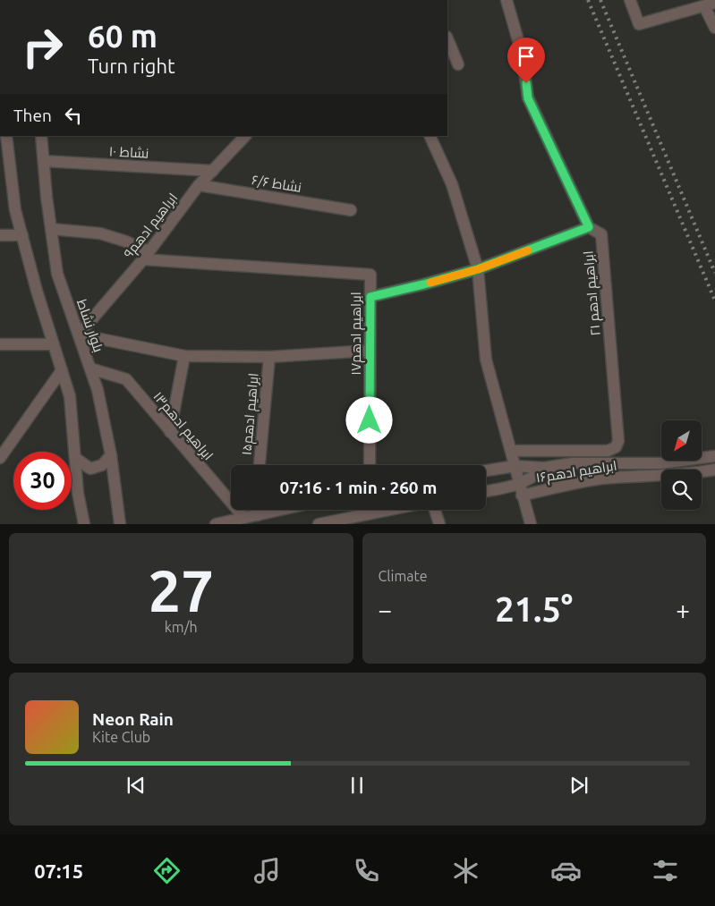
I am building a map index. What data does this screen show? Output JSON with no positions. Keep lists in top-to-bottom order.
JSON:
{
  "streets": {
    "street": [
      "نشاط ۱۰",
      "نشاط ۶/۶",
      "ابراهیم ادهم۹",
      "ابراهیم ادهم ۲۱",
      "بلوار نشاط",
      "ابراهیم ادهم۱۷",
      "ابراهیم ادهم۱۵",
      "ابراهیم ادهم۱۳",
      "ابراهیم ادهم۱۶"
    ]
  },
  "crossings": [
    ["نشاط ۱۰", "ابراهیم ادهم۹"],
    ["نشاط ۱۰", "بلوار نشاط"],
    ["نشاط ۶/۶", "ابراهیم ادهم۹"],
    ["ابراهیم ادهم۹", "بلوار نشاط"],
    ["ابراهیم ادهم۹", "ابراهیم ادهم۱۷"],
    ["بلوار نشاط", "ابراهیم ادهم۱۳"]
  ],
  "north": "bottom left",
  "page": {
    "turn": ["60 m", "Turn right"],
    "then": "Then",
    "limit": "30",
    "trip": "07:16 · 1 min · 260 m",
    "tile": [
      ["27", "km/h"],
      "Climate"
    ],
    "heat": ["−", "21.5°", "+"],
    "song": ["Neon Rain", "Kite Club"],
    "tabs": "07:15"
  }
}
